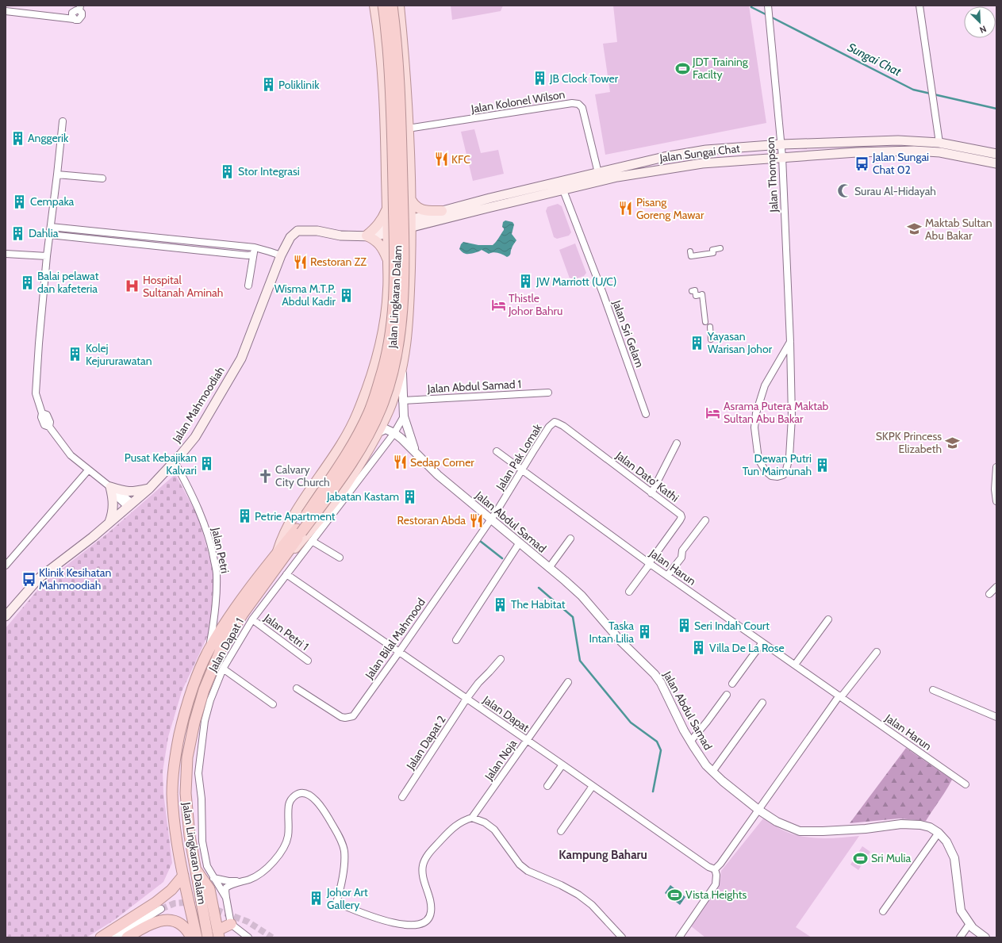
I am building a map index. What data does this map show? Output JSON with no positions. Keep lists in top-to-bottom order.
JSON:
{
  "streets": {
    "highway": ["Jalan Lingkaran Dalam"],
    "main road": ["Jalan Sungai Chat", "Jalan Mahmoodiah"],
    "street": [
      "Jalan Kolonel Wilson",
      "Jalan Thompson",
      "Jalan Sri Gelam",
      "Jalan Abdul Samad 1",
      "Jalan Pak Lomak",
      "Jalan Dato’ Kathi",
      "Jalan Abdul Samad",
      "Jalan Petri",
      "Jalan Harun",
      "Jalan Petri 1",
      "Jalan Bilal Mahmood",
      "Jalan Dapat 1",
      "Jalan Dapat",
      "Jalan Dapat 2",
      "Jalan Noja"
    ]
  },
  "crossings": [
    ["Jalan Kolonel Wilson", "Jalan Sungai Chat"],
    ["Jalan Kolonel Wilson", "Jalan Lingkaran Dalam"],
    ["Jalan Sungai Chat", "Jalan Thompson"],
    ["Jalan Sungai Chat", "Jalan Lingkaran Dalam"],
    ["Jalan Sungai Chat", "Jalan Sri Gelam"],
    ["Jalan Sungai Chat", "Jalan Mahmoodiah"],
    ["Jalan Lingkaran Dalam", "Jalan Mahmoodiah"],
    ["Jalan Lingkaran Dalam", "Jalan Abdul Samad"],
    ["Jalan Lingkaran Dalam", "Jalan Petri"],
    ["Jalan Abdul Samad 1", "Jalan Abdul Samad"],
    ["Jalan Mahmoodiah", "Jalan Petri"],
    ["Jalan Pak Lomak", "Jalan Dato’ Kathi"],
    ["Jalan Pak Lomak", "Jalan Abdul Samad"],
    ["Jalan Pak Lomak", "Jalan Harun"],
    ["Jalan Pak Lomak", "Jalan Bilal Mahmood"],
    ["Jalan Dato’ Kathi", "Jalan Harun"],
    ["Jalan Abdul Samad", "Jalan Bilal Mahmood"],
    ["Jalan Abdul Samad", "Jalan Dapat 1"],
    ["Jalan Petri 1", "Jalan Dapat 1"],
    ["Jalan Bilal Mahmood", "Jalan Dapat"],
    ["Jalan Dapat 1", "Jalan Dapat"],
    ["Jalan Dapat", "Jalan Dapat 2"],
    ["Jalan Dapat", "Jalan Noja"]
  ],
  "districts": ["Kampung Baharu"],
  "water": ["Sungai Chat"],
  "places": {
    "sports": ["JDT Training Facilty", "Sri Mulia", "Vista Heights"],
    "building": [
      "JB Clock Tower",
      "Poliklinik",
      "Anggerik",
      "Stor Integrasi",
      "Cempaka",
      "Dahlia",
      "JW Marriott (U/C)",
      "Balai pelawat dan kafeteria",
      "Wisma M.T.P. Abdul Kadir",
      "Yayasan Warisan Johor",
      "Kolej Kejururawatan",
      "Pusat Kebajikan Kalvari",
      "Dewan Putri Tun Maimunah",
      "Jabatan Kastam",
      "Petrie Apartment",
      "The Habitat",
      "Seri Indah Court",
      "Taska Intan Lilia",
      "Villa De La Rose",
      "Johor Art Gallery"
    ],
    "restaurant": [
      "KFC",
      "Pisang Goreng Mawar",
      "Restoran ZZ",
      "Sedap Corner",
      "Restoran Abda"
    ],
    "bus stop": ["Jalan Sungai Chat 02", "Klinik Kesihatan Mahmoodiah"],
    "mosque": ["Surau Al-Hidayah"],
    "school or university": ["Maktab Sultan Abu Bakar", "SKPK Princess Elizabeth"],
    "hospital": ["Hospital Sultanah Aminah"],
    "hotel": ["Thistle Johor Bahru", "Asrama Putera Maktab Sultan Abu Bakar"],
    "church": ["Calvary City Church"]
  },
  "north": "bottom right"
}
